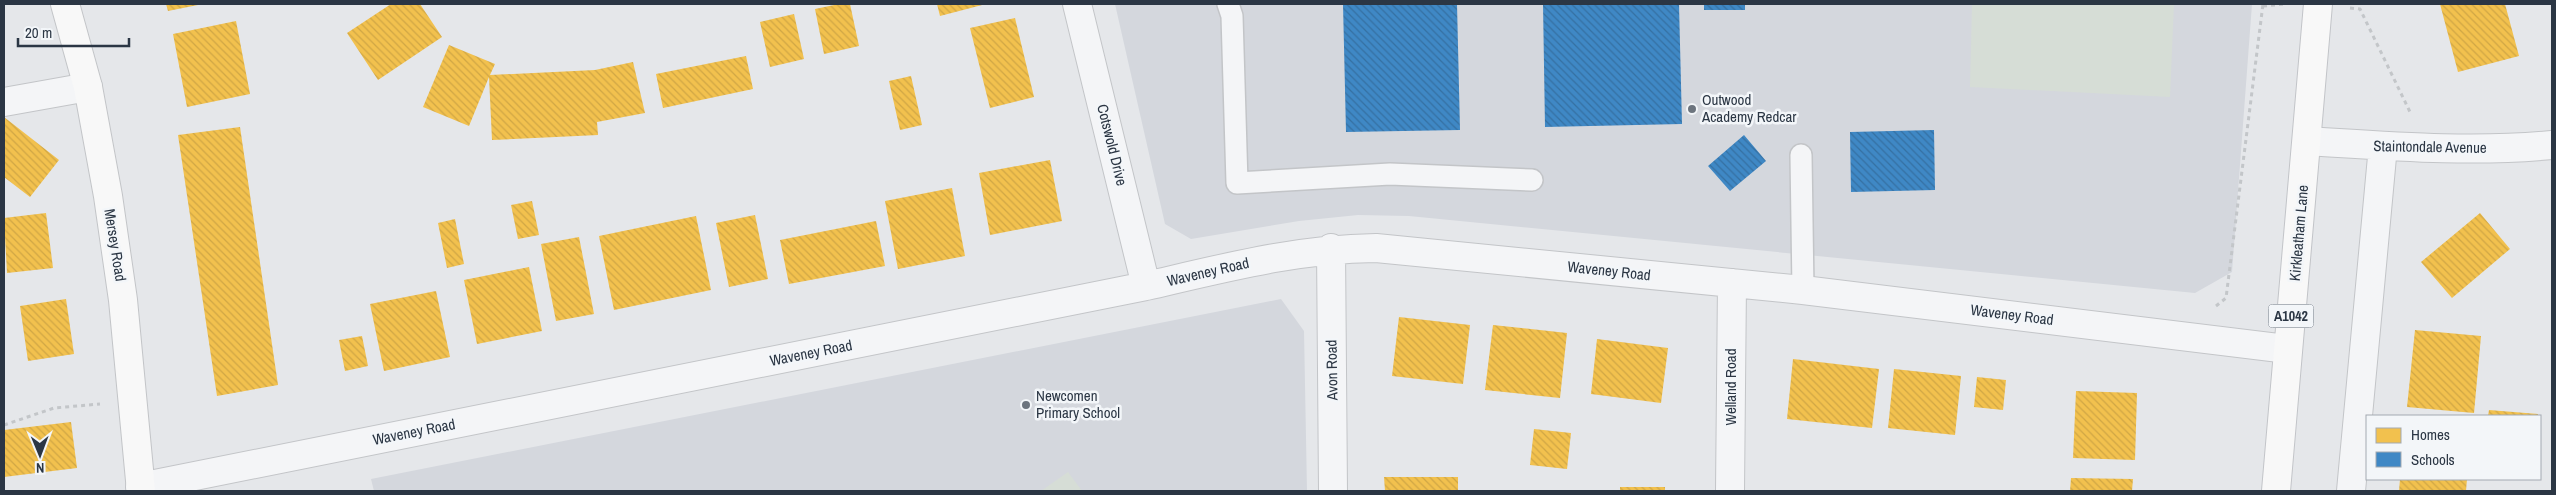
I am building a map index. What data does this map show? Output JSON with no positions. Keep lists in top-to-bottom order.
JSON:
{
  "streets": {
    "street": [
      "Cotswold Drive",
      "Staintondale Avenue",
      "Kirkleatham Lane",
      "Mersey Road",
      "Waveney Road",
      "A1042",
      "Avon Road",
      "Welland Road"
    ]
  },
  "crossings": [
    ["Cotswold Drive", "Waveney Road"],
    ["Staintondale Avenue", "Kirkleatham Lane"],
    ["Kirkleatham Lane", "Waveney Road"],
    ["Mersey Road", "Waveney Road"],
    ["Waveney Road", "Avon Road"],
    ["Waveney Road", "Welland Road"]
  ],
  "places": ["Outwood Academy Redcar", "Newcomen Primary School"],
  "legend": ["Homes", "Schools"],
  "scale_bar": "20 m",
  "north": "bottom"
}
